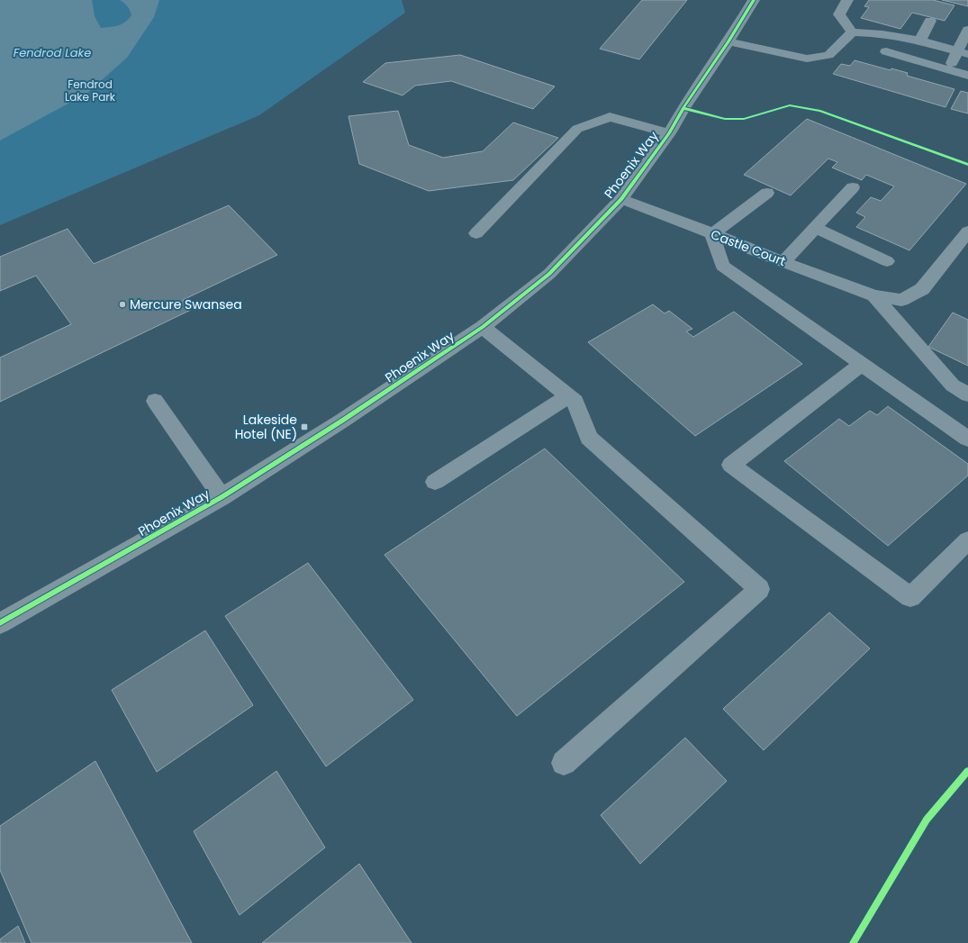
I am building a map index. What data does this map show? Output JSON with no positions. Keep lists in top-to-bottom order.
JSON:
{
  "streets": {
    "street": ["Phoenix Way", "Castle Court"]
  },
  "crossings": [
    ["Phoenix Way", "Castle Court"]
  ],
  "water": ["Fendrod Lake"],
  "parks": ["Fendrod Lake Park"],
  "places": {
    "other": ["Mercure Swansea"],
    "transit": ["Lakeside Hotel (NE)"]
  }
}
